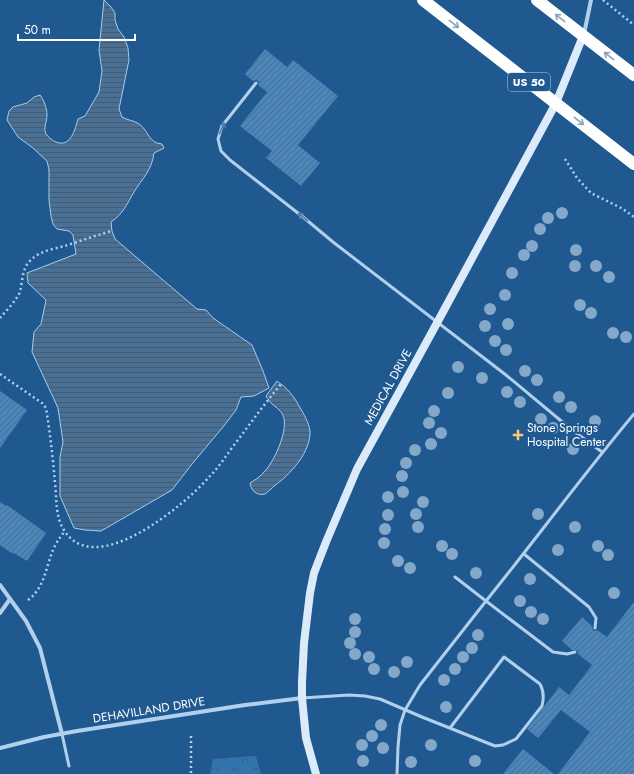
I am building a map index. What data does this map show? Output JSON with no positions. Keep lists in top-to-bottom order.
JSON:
{
  "streets": {
    "highway": ["US 50"],
    "street": ["MEDICAL DRIVE", "DEHAVILLAND DRIVE"]
  },
  "crossings": [
    ["US 50", "MEDICAL DRIVE"],
    ["MEDICAL DRIVE", "DEHAVILLAND DRIVE"]
  ],
  "places": {
    "health": ["Stone Springs Hospital Center"]
  },
  "scale_bar": "50 m"
}
